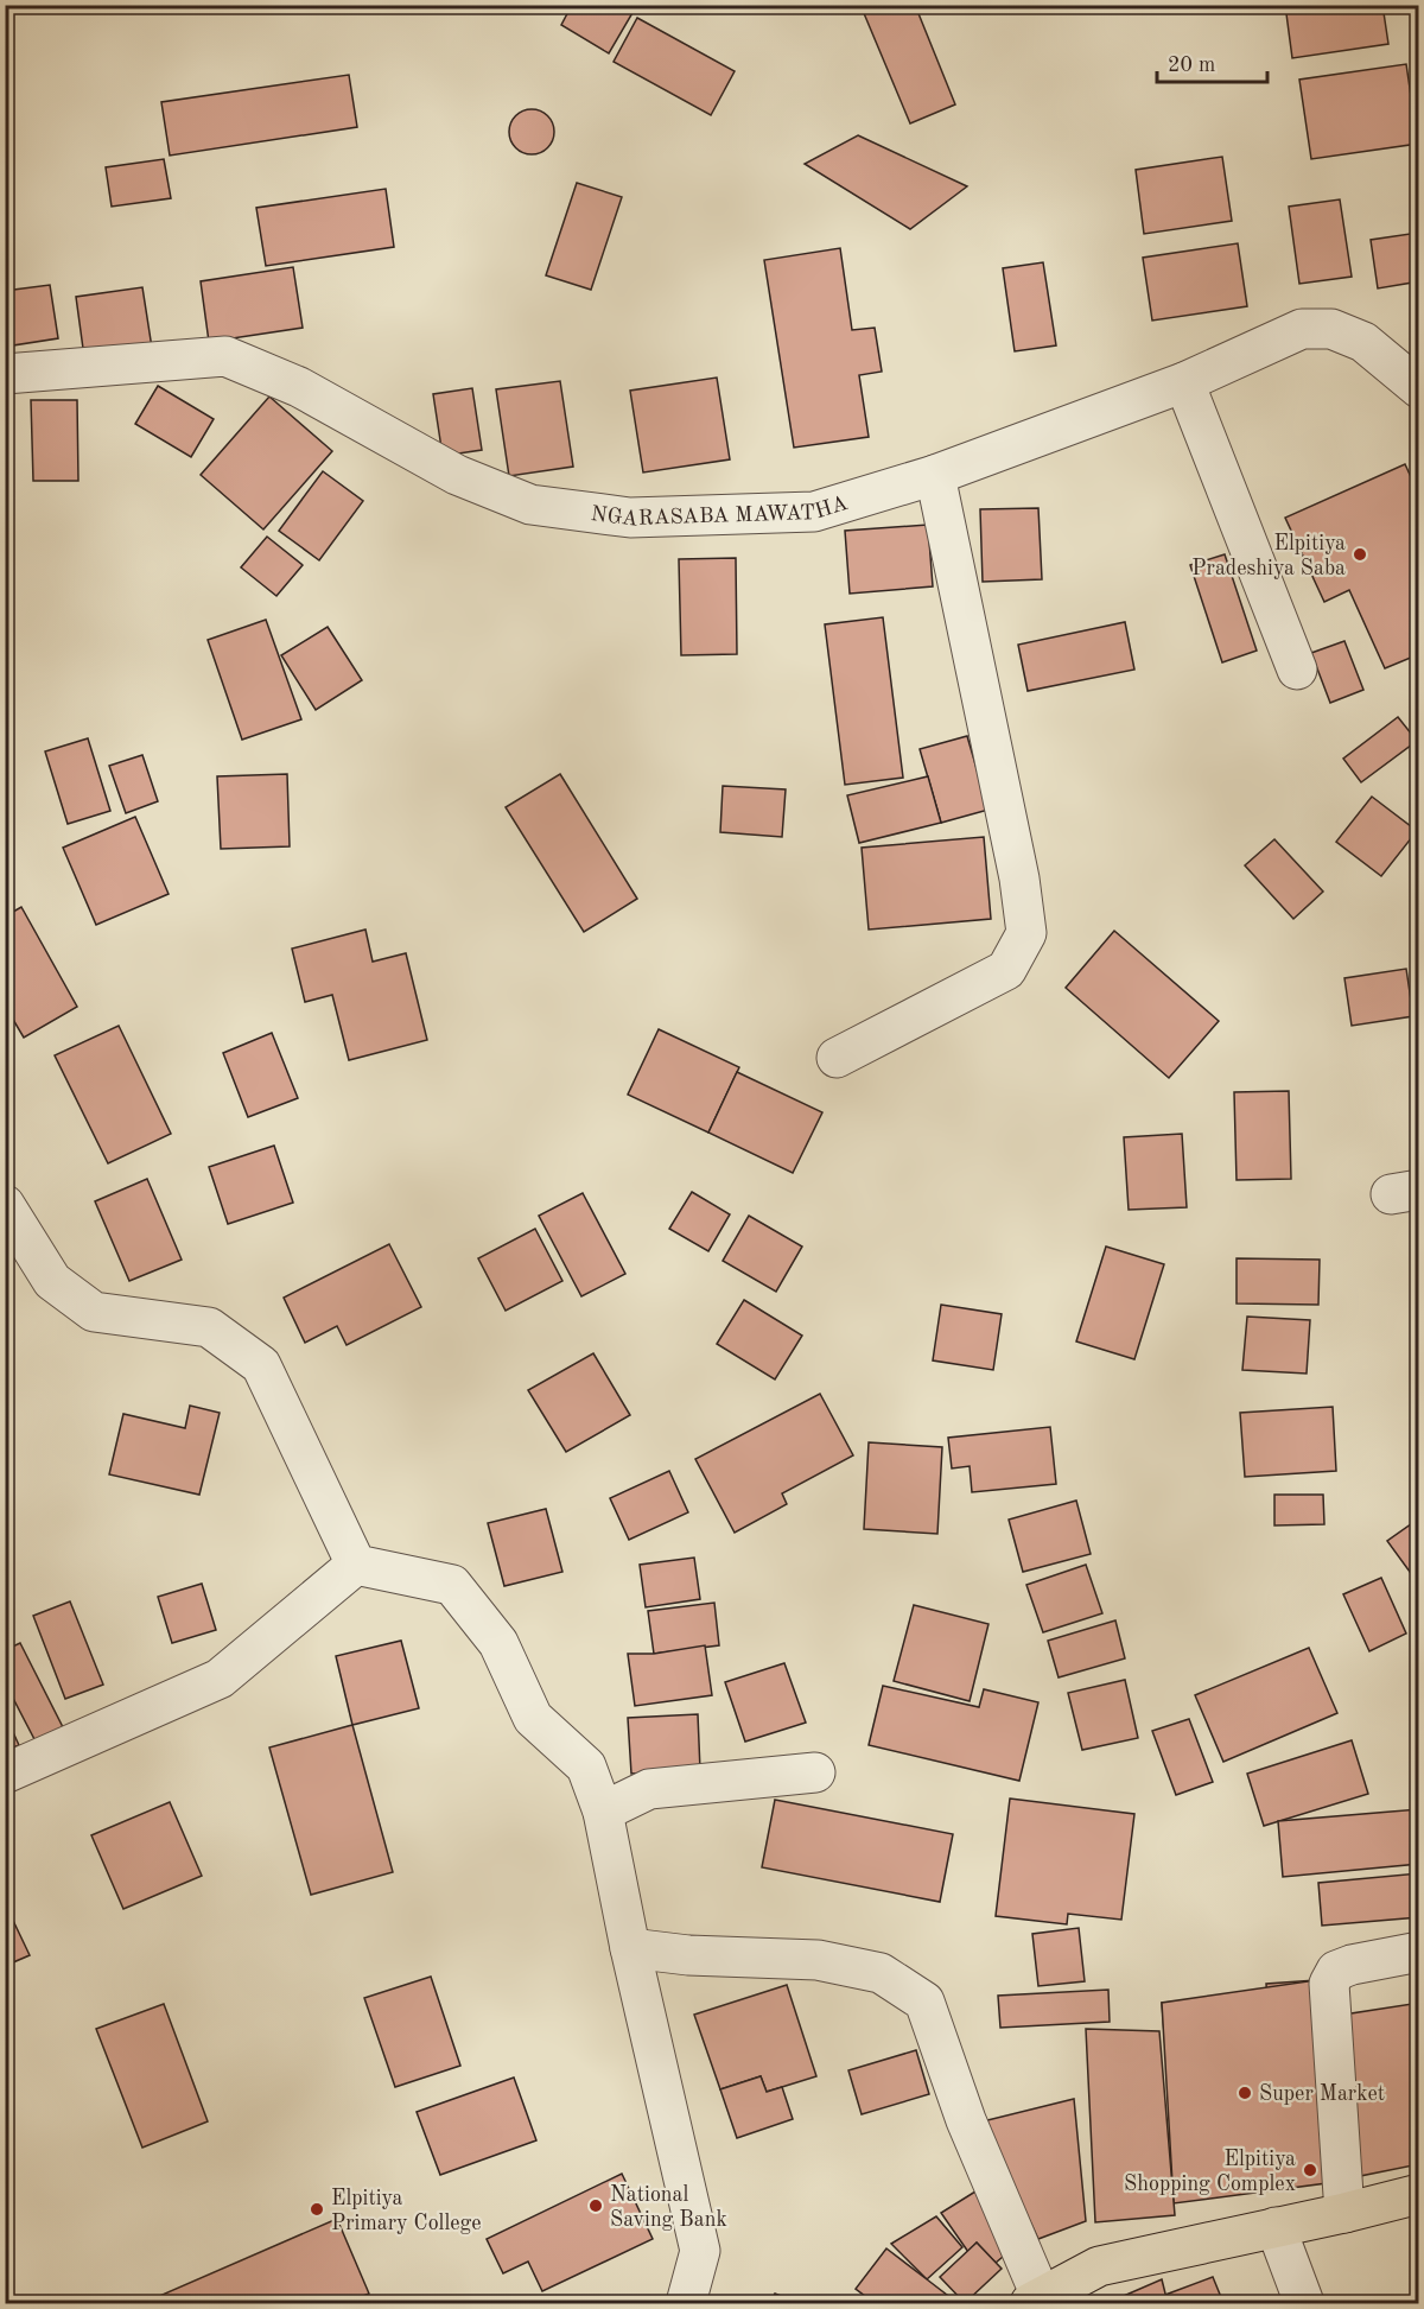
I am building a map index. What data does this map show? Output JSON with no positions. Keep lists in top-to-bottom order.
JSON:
{
  "streets": {
    "street": ["NGARASABA MAWATHA"]
  },
  "places": [
    "Elpitiya Pradeshiya Saba",
    "Super Market",
    "Elpitiya Shopping Complex",
    "National Saving Bank",
    "Elpitiya Primary College"
  ],
  "scale_bar": "20 m"
}
